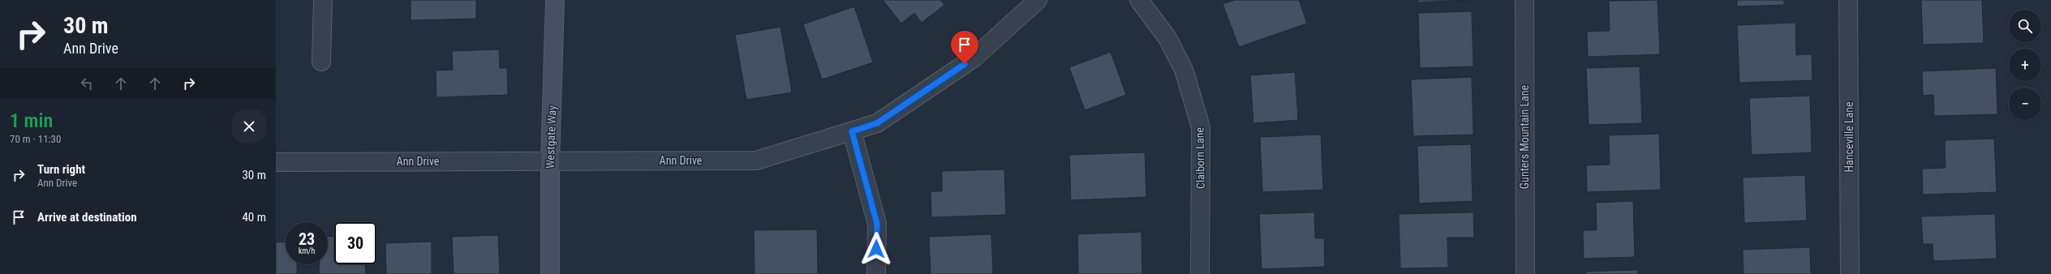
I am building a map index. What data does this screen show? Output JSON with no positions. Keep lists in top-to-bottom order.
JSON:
{
  "streets": {
    "street": [
      "Westgate Way",
      "Gunters Mountain Lane",
      "Hanceville Lane",
      "Claiborn Lane",
      "Ann Drive"
    ]
  },
  "crossings": [
    ["Westgate Way", "Ann Drive"]
  ],
  "page": {
    "turn": ["30 m", "Ann Drive"],
    "map_buttons": ["+", "−"],
    "heading": ["1 min", "70 m · 11:30"],
    "list": [
      {
        "name": "Turn right",
        "note": "Ann Drive",
        "value": "30 m"
      },
      {
        "name": "Arrive at destination",
        "value": "40 m"
      }
    ],
    "speed": "23 km/h",
    "limit": "30"
  }
}
